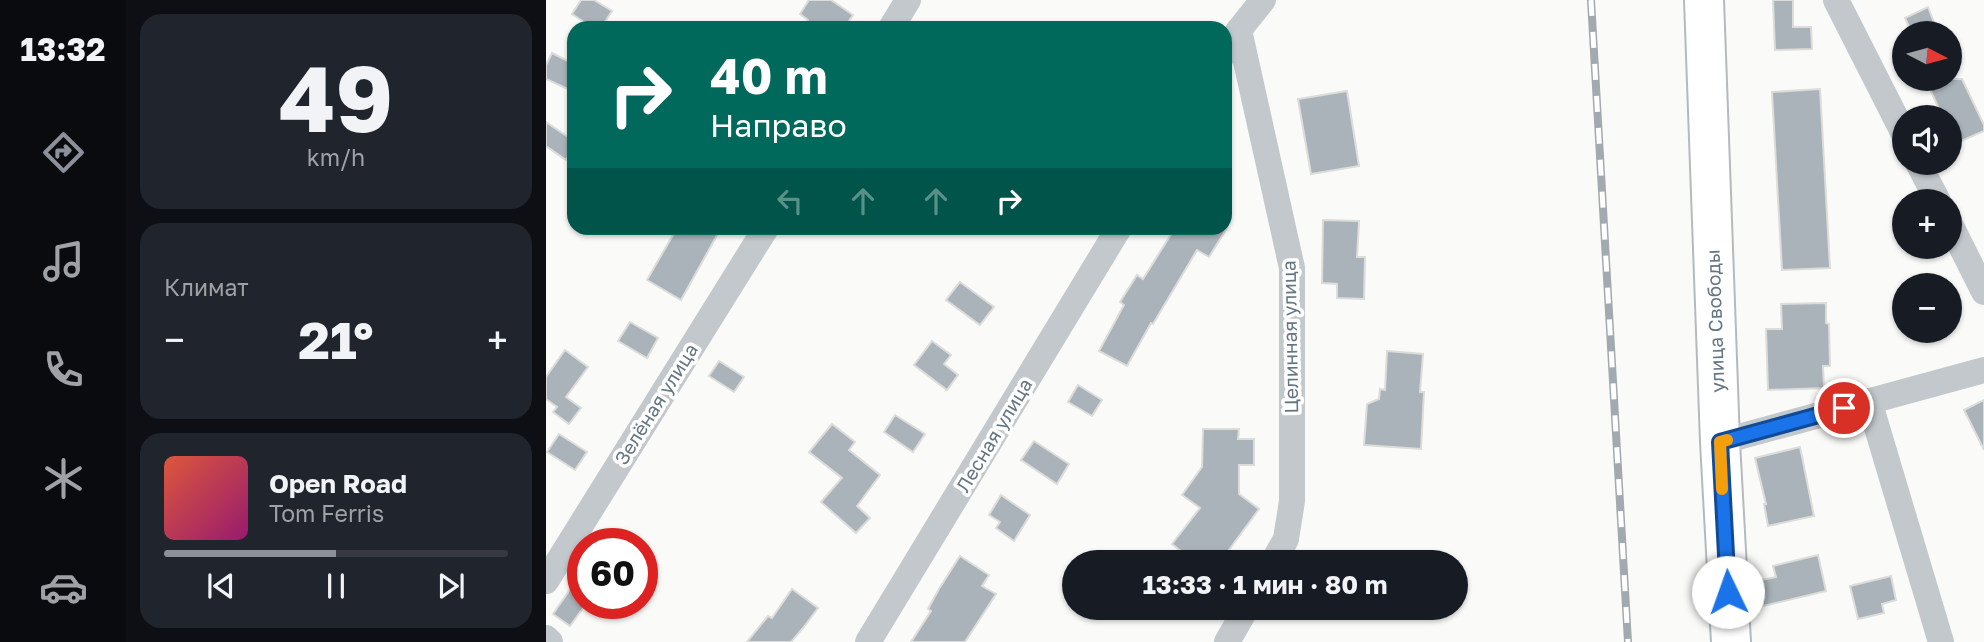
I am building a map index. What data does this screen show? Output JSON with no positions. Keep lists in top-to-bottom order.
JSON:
{
  "streets": {
    "main road": ["улица Свободы"],
    "street": ["Целинная улица", "Зелёная улица", "Лесная улица"]
  },
  "north": "right",
  "page": {
    "tabs": "13:32",
    "tile": [
      ["49", "km/h"],
      "Климат"
    ],
    "map_buttons": ["+", "−"],
    "turn": ["40 m", "Направо"],
    "heat": ["−", "21°", "+"],
    "song": ["Open Road", "Tom Ferris"],
    "limit": "60",
    "trip": "13:33 · 1 мин · 80 m"
  }
}
